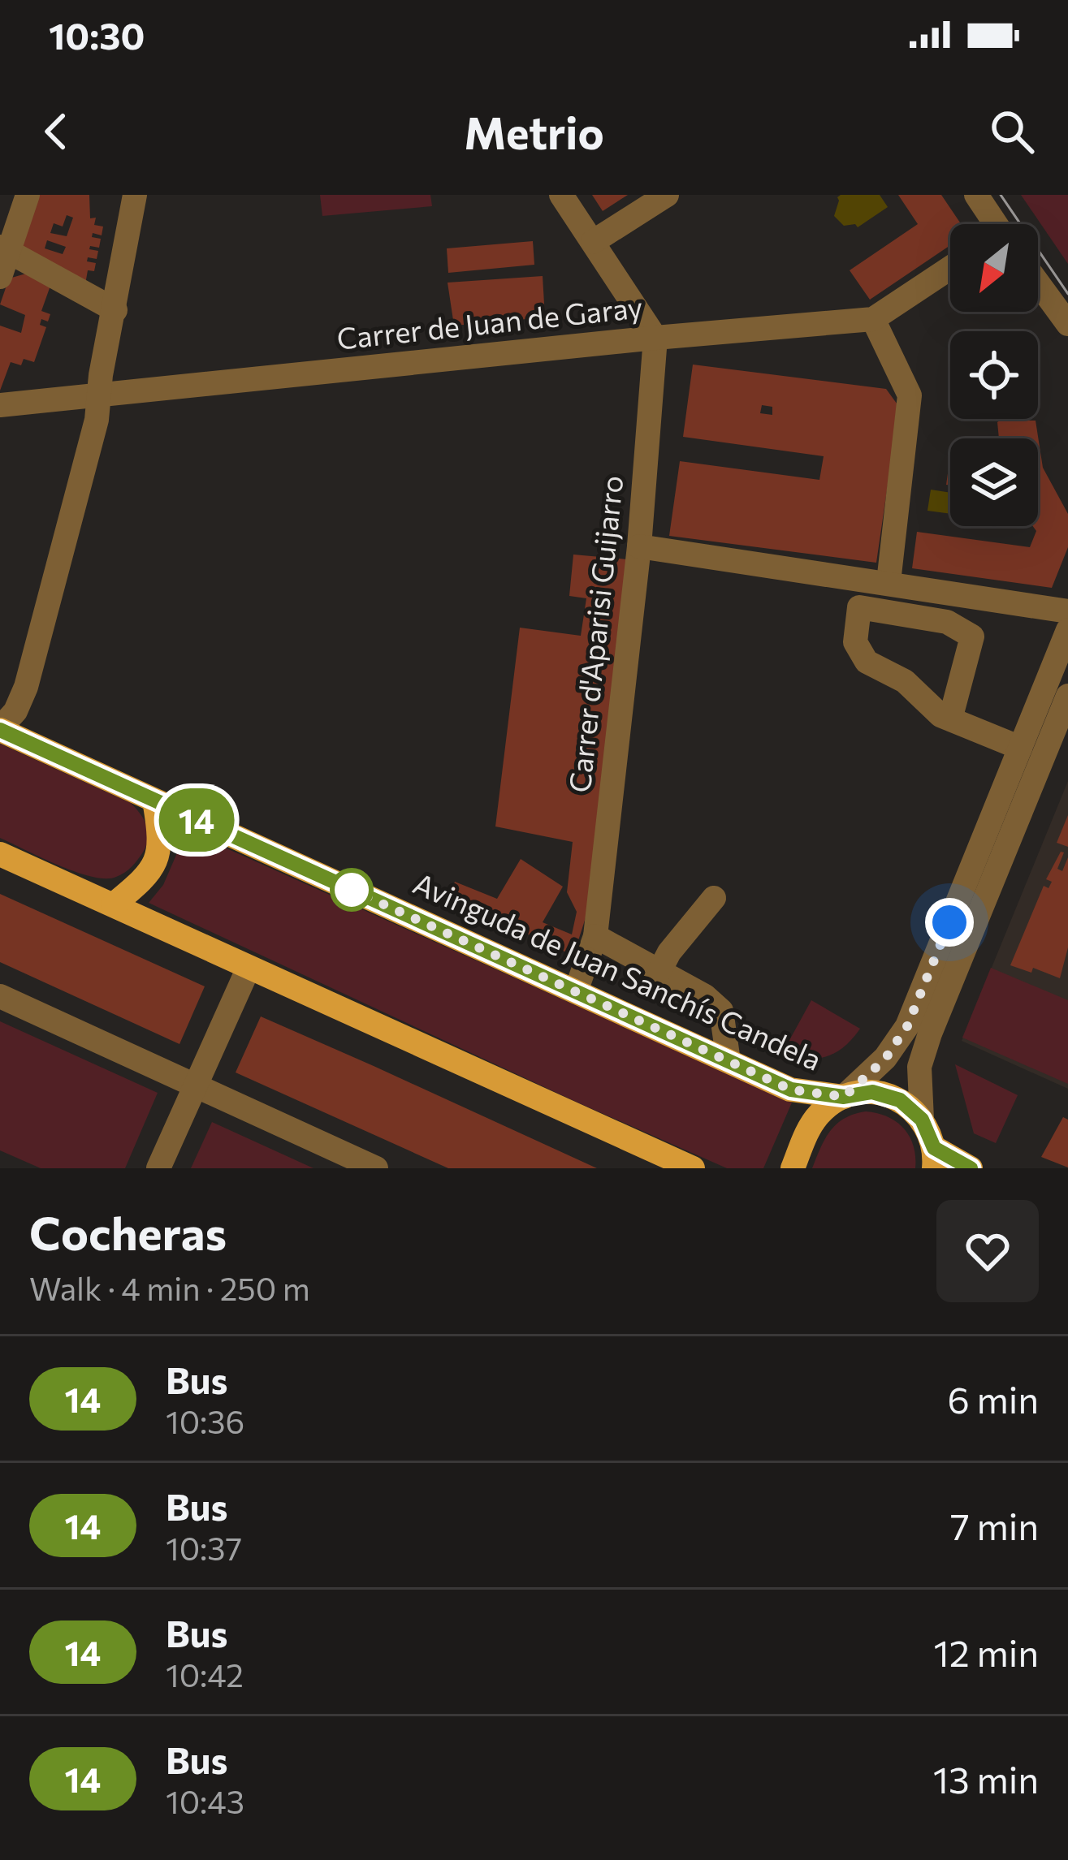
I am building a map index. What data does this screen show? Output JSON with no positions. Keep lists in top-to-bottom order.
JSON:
{
  "streets": {
    "main road": ["Avinguda de Juan Sanchís Candela"],
    "street": ["Carrer de Juan de Garay", "Carrer d'Aparisi Guijarro"]
  },
  "crossings": [
    ["Carrer de Juan de Garay", "Carrer d'Aparisi Guijarro"],
    ["Carrer d'Aparisi Guijarro", "Avinguda de Juan Sanchís Candela"]
  ],
  "lines": ["bus line 14"],
  "north": "bottom left",
  "page": {
    "status": "10:30",
    "header": "Metrio",
    "on_map": "14",
    "heading": ["Cocheras", "Walk · 4 min · 250 m"],
    "list": [
      {
        "mark": "14",
        "name": "Bus",
        "note": "10:36",
        "value": "6 min"
      },
      {
        "mark": "14",
        "name": "Bus",
        "note": "10:37",
        "value": "7 min"
      },
      {
        "mark": "14",
        "name": "Bus",
        "note": "10:42",
        "value": "12 min"
      },
      {
        "mark": "14",
        "name": "Bus",
        "note": "10:43",
        "value": "13 min"
      }
    ]
  }
}
